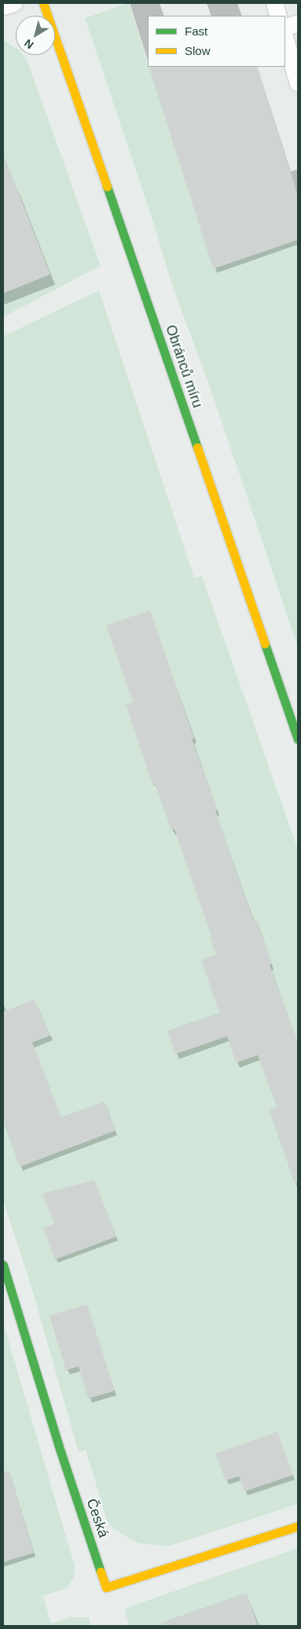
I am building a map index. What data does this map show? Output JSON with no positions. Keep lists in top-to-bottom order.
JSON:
{
  "streets": {
    "main road": ["Obránců míru", "Česká"]
  },
  "legend": ["Fast", "Slow"],
  "north": "bottom left"
}
